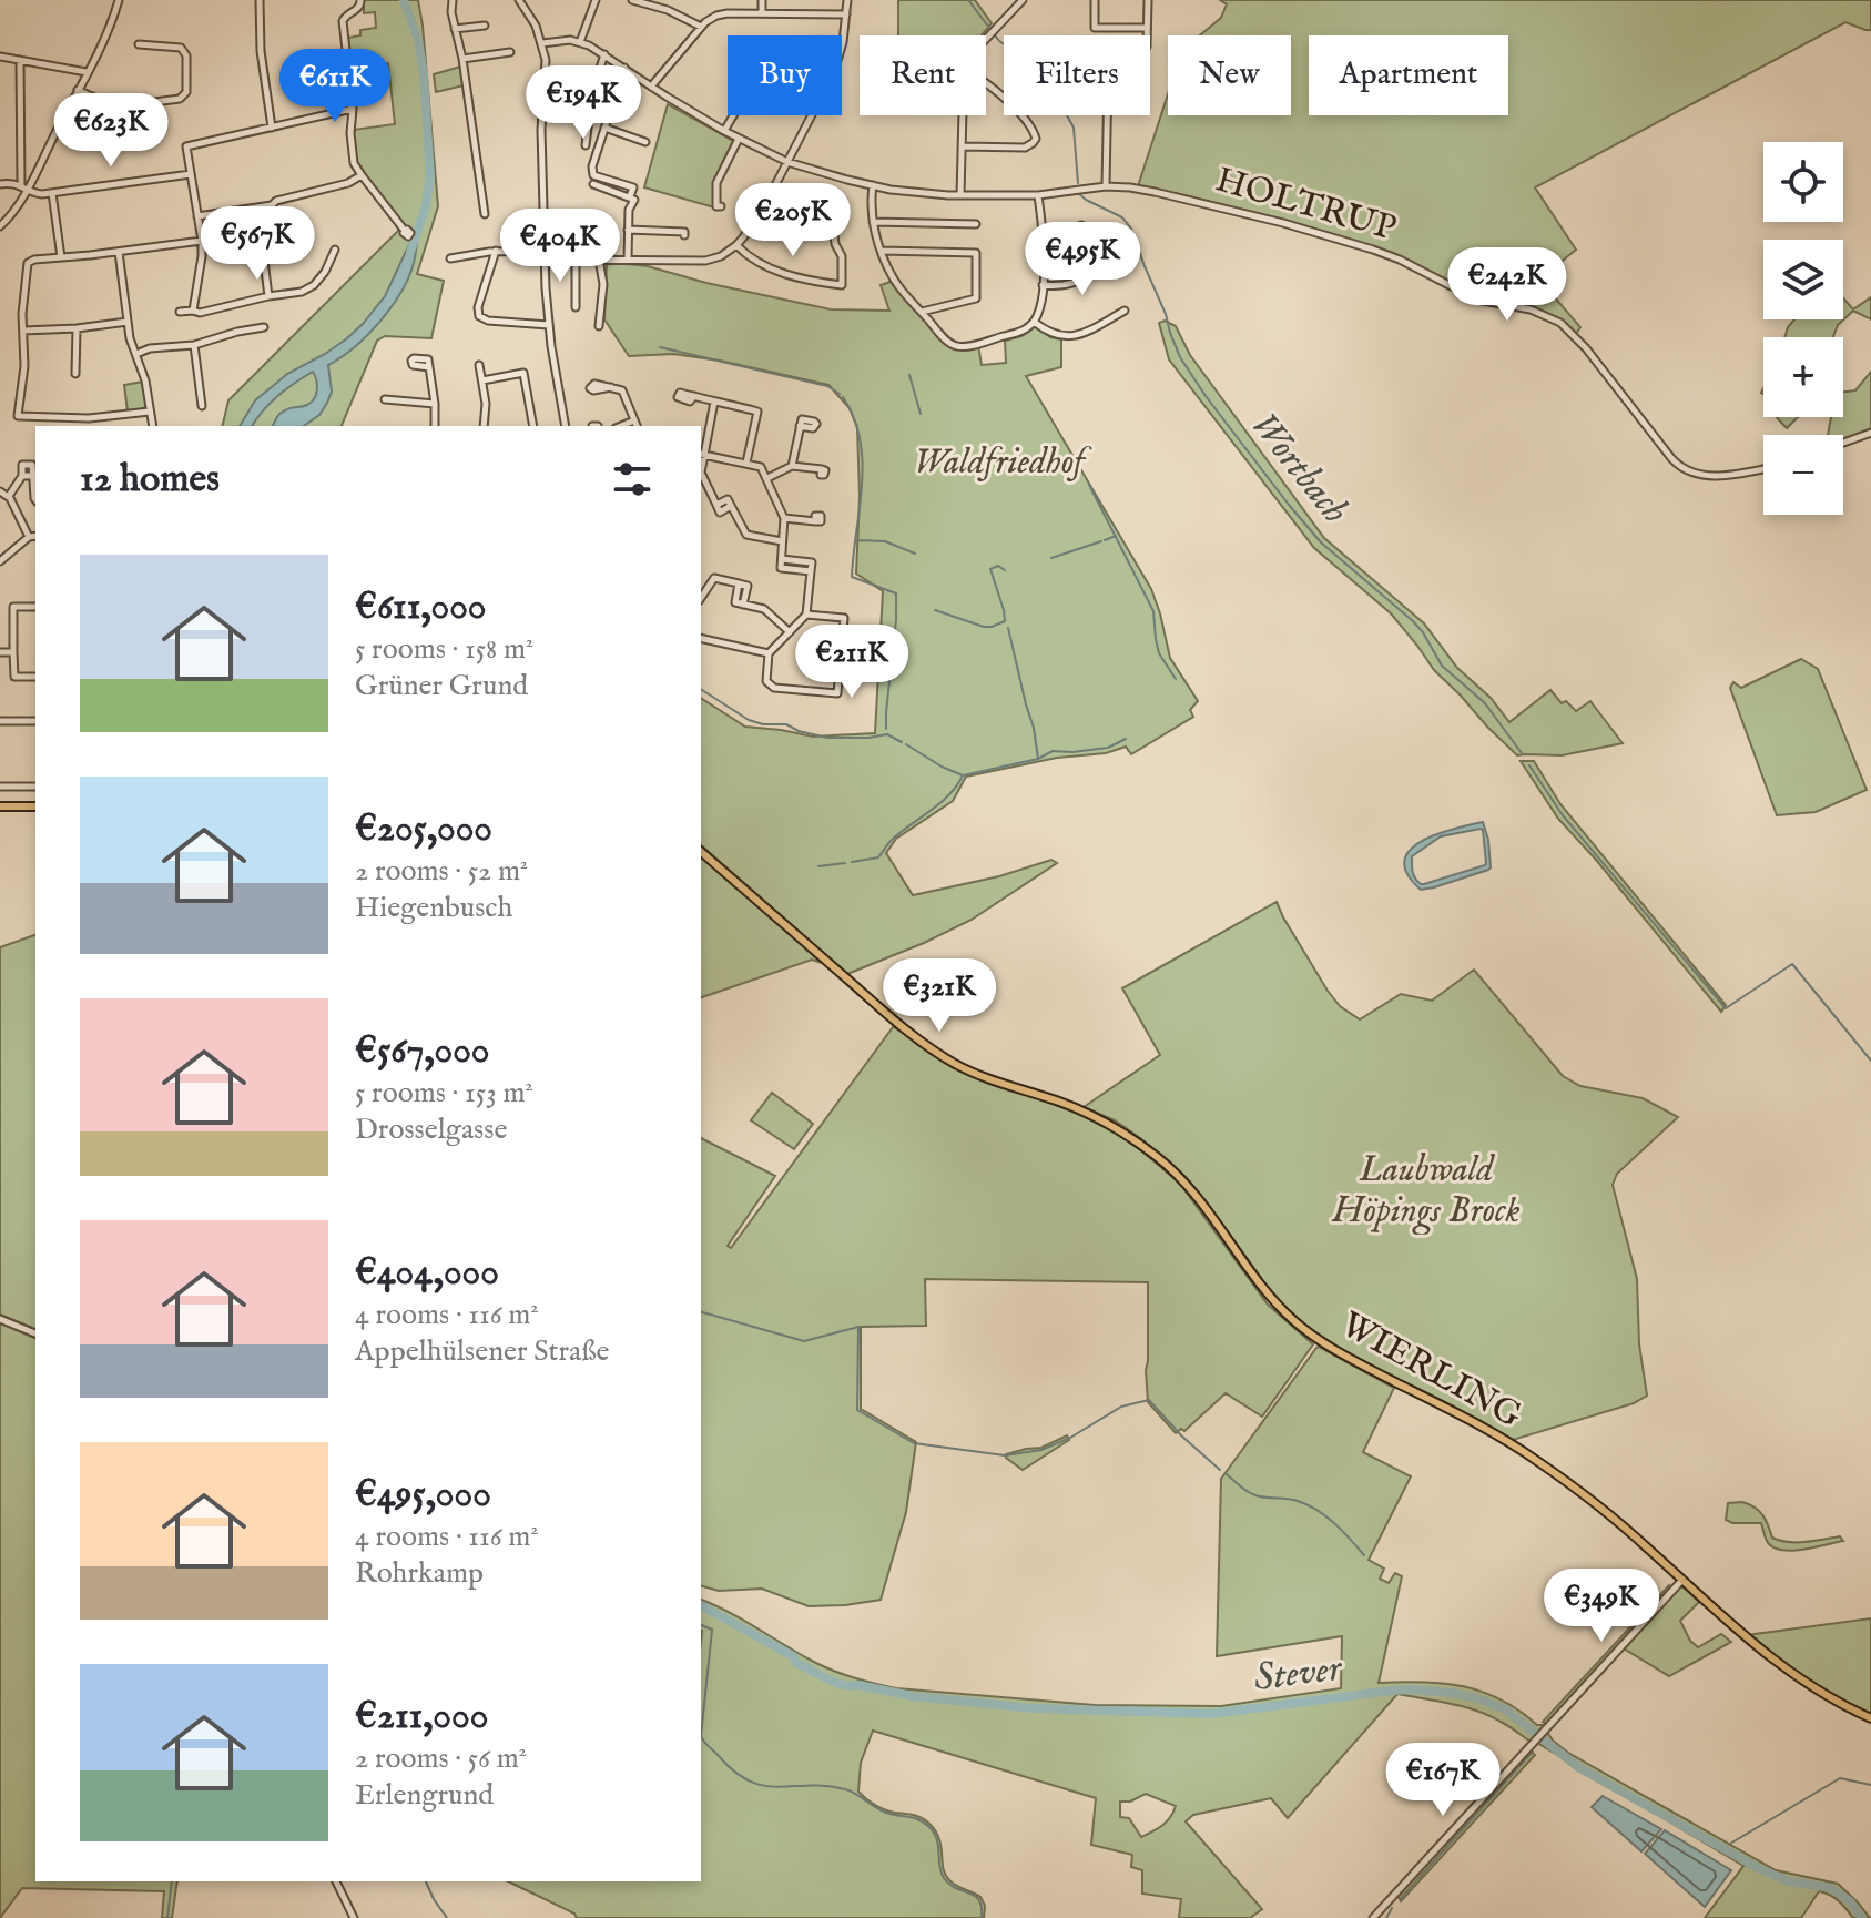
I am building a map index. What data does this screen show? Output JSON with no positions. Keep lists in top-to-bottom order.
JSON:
{
  "streets": {
    "main road": ["WIERLING"],
    "street": ["HOLTRUP"]
  },
  "water": ["Wortbach", "Stever"],
  "parks": ["Waldfriedhof", "Laubwald Höpings Brock"],
  "page": {
    "chip": [
      "Buy",
      "Rent",
      "Filters",
      "New",
      "Apartment"
    ],
    "price": [
      "€611K",
      "€194K",
      "€623K",
      "€205K",
      "€567K",
      "€404K",
      "€495K",
      "€242K",
      "€211K",
      "€321K",
      "€349K",
      "€167K"
    ],
    "map_buttons": ["+", "−"],
    "heading": "12 homes",
    "list": [
      {
        "name": "€611,000",
        "note": "5 rooms · 158 m² · Grüner Grund"
      },
      {
        "name": "€205,000",
        "note": "2 rooms · 52 m² · Hiegenbusch"
      },
      {
        "name": "€567,000",
        "note": "5 rooms · 153 m² · Drosselgasse"
      },
      {
        "name": "€404,000",
        "note": "4 rooms · 116 m² · Appelhülsener Straße"
      },
      {
        "name": "€495,000",
        "note": "4 rooms · 116 m² · Rohrkamp"
      },
      {
        "name": "€211,000",
        "note": "2 rooms · 56 m² · Erlengrund"
      }
    ]
  }
}
